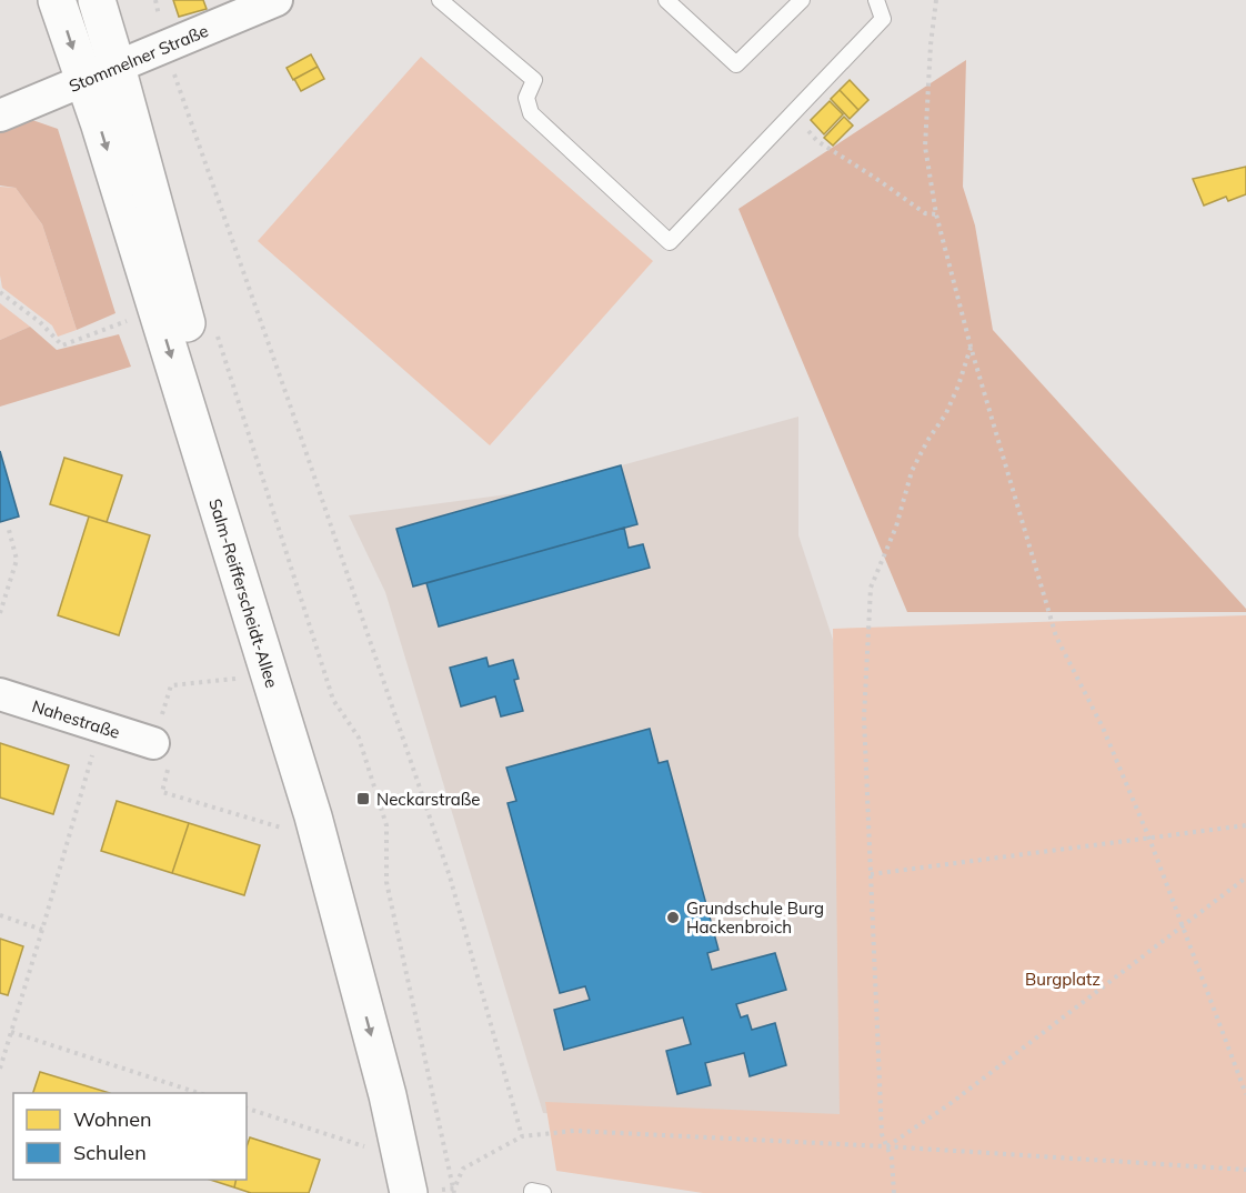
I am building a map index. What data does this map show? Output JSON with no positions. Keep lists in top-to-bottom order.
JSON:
{
  "streets": {
    "street": ["Stommelner Straße", "Salm-Reifferscheidt-Allee", "Nahestraße"]
  },
  "crossings": [
    ["Stommelner Straße", "Salm-Reifferscheidt-Allee"]
  ],
  "parks": ["Burgplatz"],
  "places": {
    "transit": ["Neckarstraße"],
    "other": ["Grundschule Burg Hackenbroich"]
  },
  "legend": ["Wohnen", "Schulen"]
}
